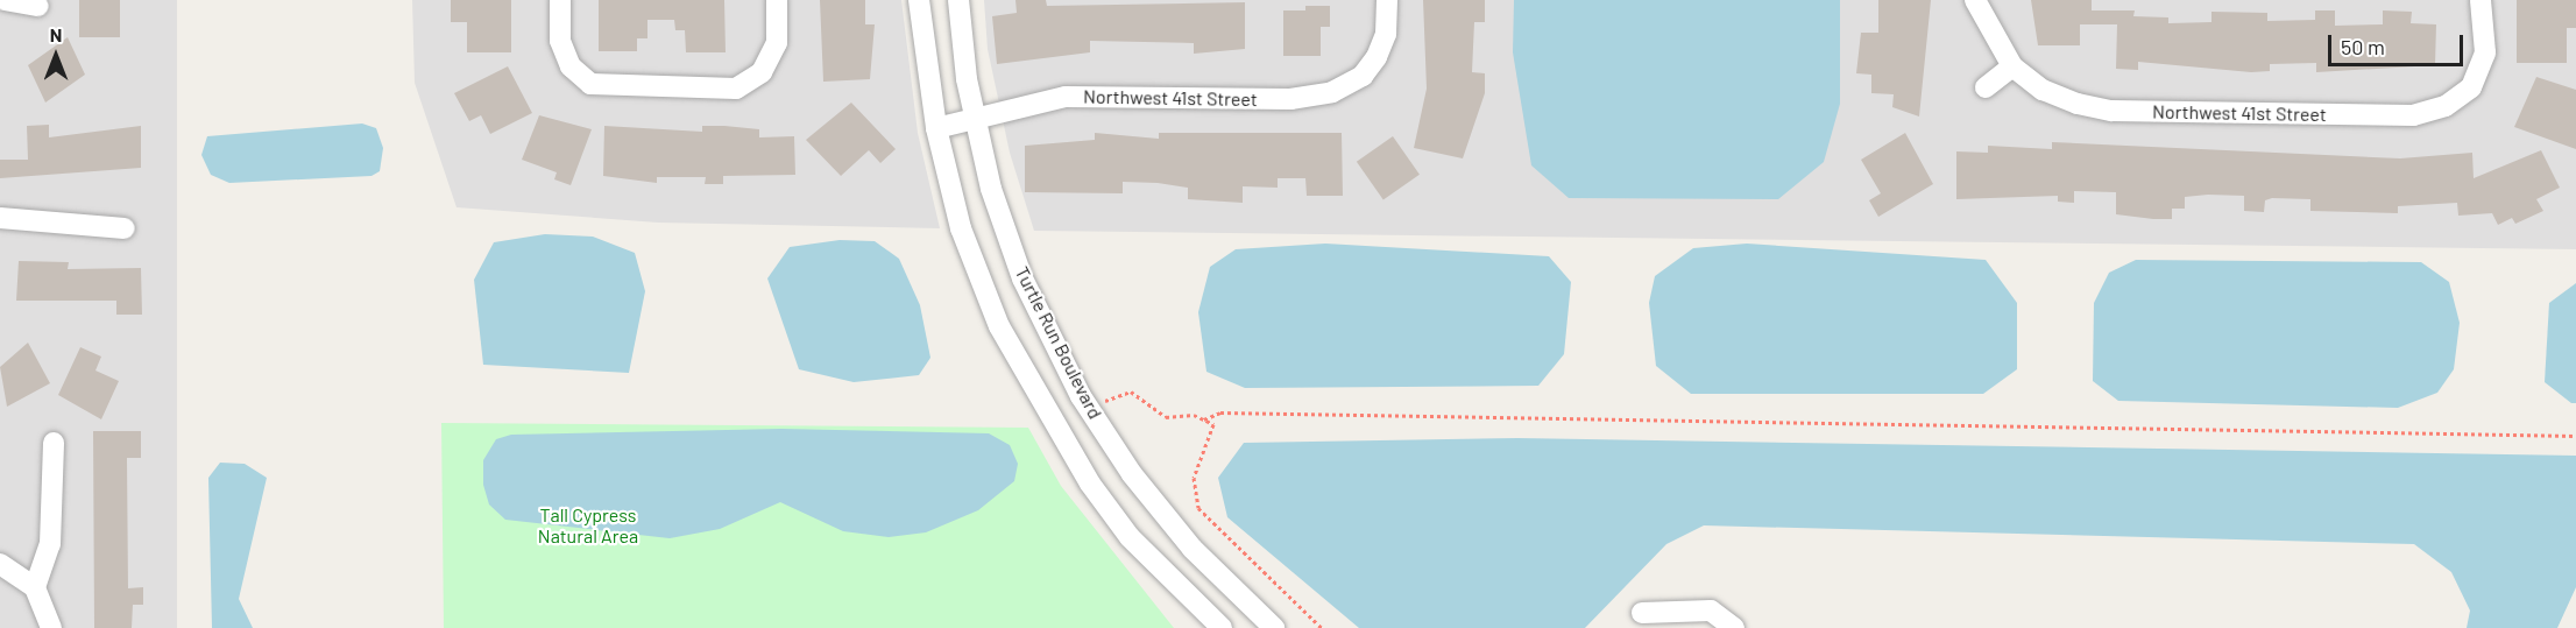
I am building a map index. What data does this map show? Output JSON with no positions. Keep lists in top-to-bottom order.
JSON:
{
  "streets": {
    "street": ["Northwest 41st Street", "Turtle Run Boulevard"]
  },
  "crossings": [
    ["Northwest 41st Street", "Turtle Run Boulevard"]
  ],
  "parks": ["Tall Cypress Natural Area"],
  "scale_bar": "50 m",
  "north": "top"
}
